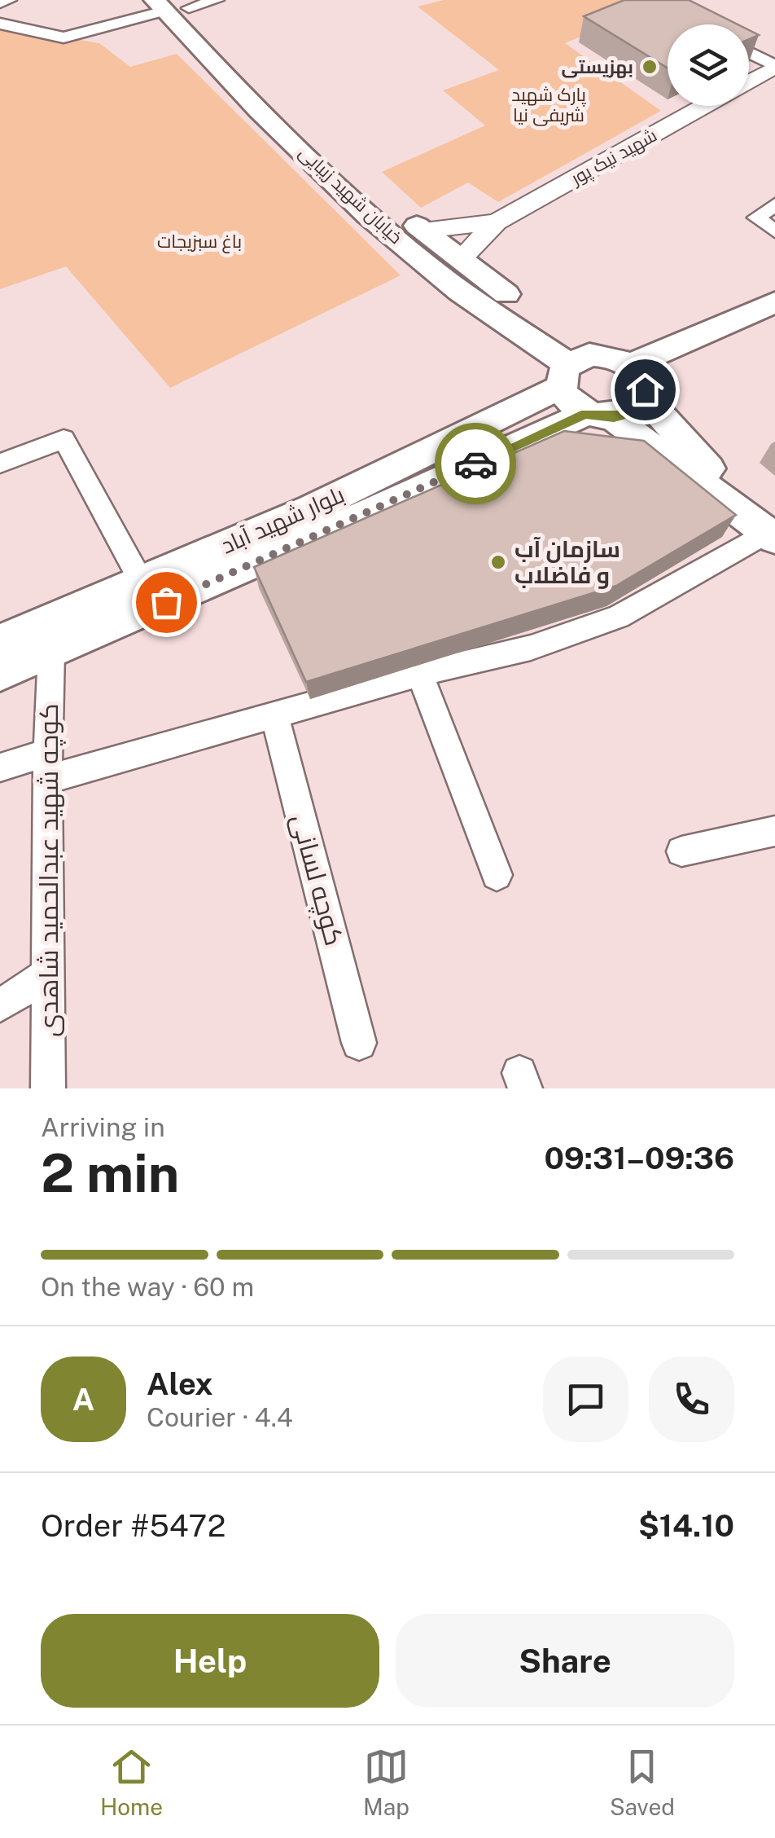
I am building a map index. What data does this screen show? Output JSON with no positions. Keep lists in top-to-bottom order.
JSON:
{
  "streets": {
    "main road": ["خیابان شهید زیبایی", "بلوار شهید آباد"],
    "street": ["شهید نیک پور", "کوچه شهید عبدالحمید شاهدی", "کوچه لسانی"]
  },
  "crossings": [
    ["شهید نیک پور", "خیابان شهید زیبایی"],
    ["خیابان شهید زیبایی", "بلوار شهید آباد"],
    ["بلوار شهید آباد", "کوچه شهید عبدالحمید شاهدی"]
  ],
  "parks": ["پارک شهید شریفی نیا", "باغ سبزیجات"],
  "places": ["بهزیستی", "سازمان آب و فاضلاب"],
  "page": {
    "heading": ["2 min", "Arriving in", "09:31–09:36"],
    "panel": [
      "Alex",
      "Courier · 4.4",
      "Order #5472",
      "$14.10"
    ],
    "bar": "On the way · 60 m",
    "round": "A",
    "buttons": ["Help", "Share"],
    "tabs": ["Home", "Map", "Saved"]
  }
}
